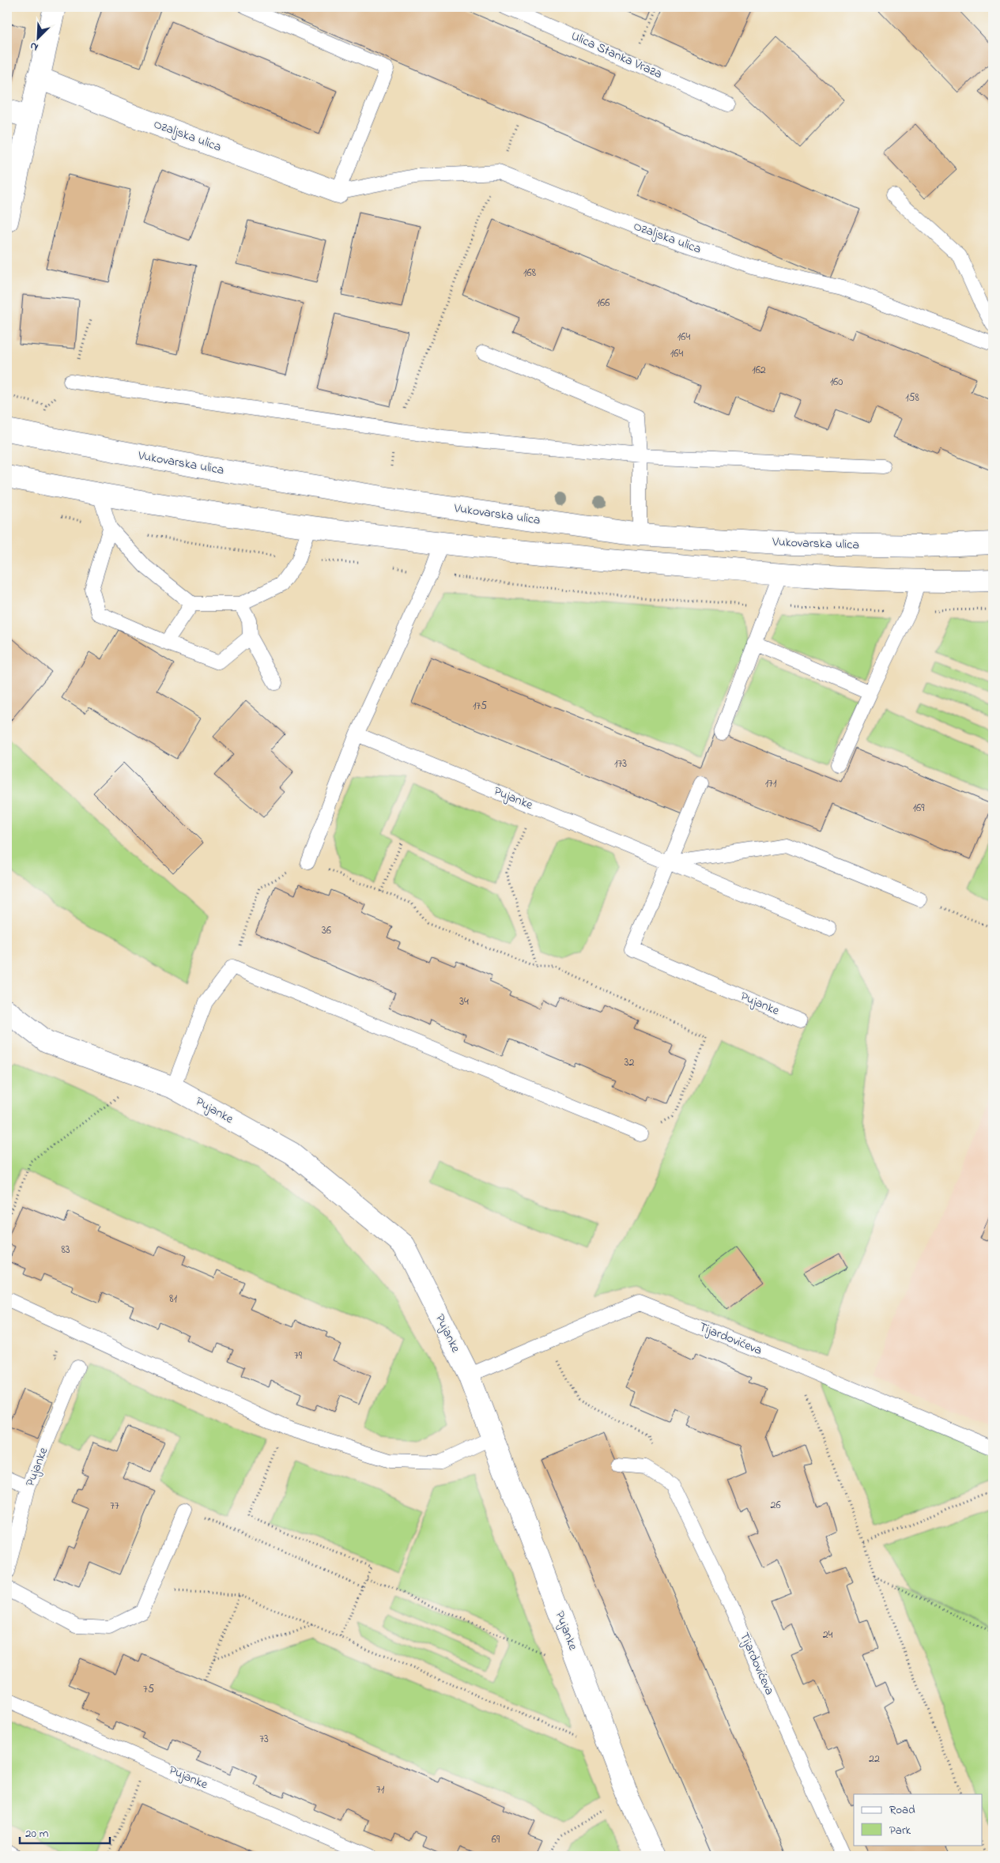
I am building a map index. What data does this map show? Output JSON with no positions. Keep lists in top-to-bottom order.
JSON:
{
  "streets": {
    "street": ["Ozaljska ulica", "Vukovarska ulica", "Pujanke"],
    "lane": ["Ulica Stanka Vraza", "Tijardovićeva"]
  },
  "crossings": [
    ["Pujanke", "Tijardovićeva"]
  ],
  "house_numbers": [
    "168",
    "166",
    "164",
    "164",
    "162",
    "160",
    "158",
    "175",
    "173",
    "171",
    "169",
    "36",
    "34",
    "32",
    "83",
    "81",
    "79",
    "26",
    "77",
    "24",
    "75",
    "73",
    "22",
    "71",
    "69"
  ],
  "legend": ["Road", "Park"],
  "scale_bar": "20 m",
  "north": "bottom left"
}
